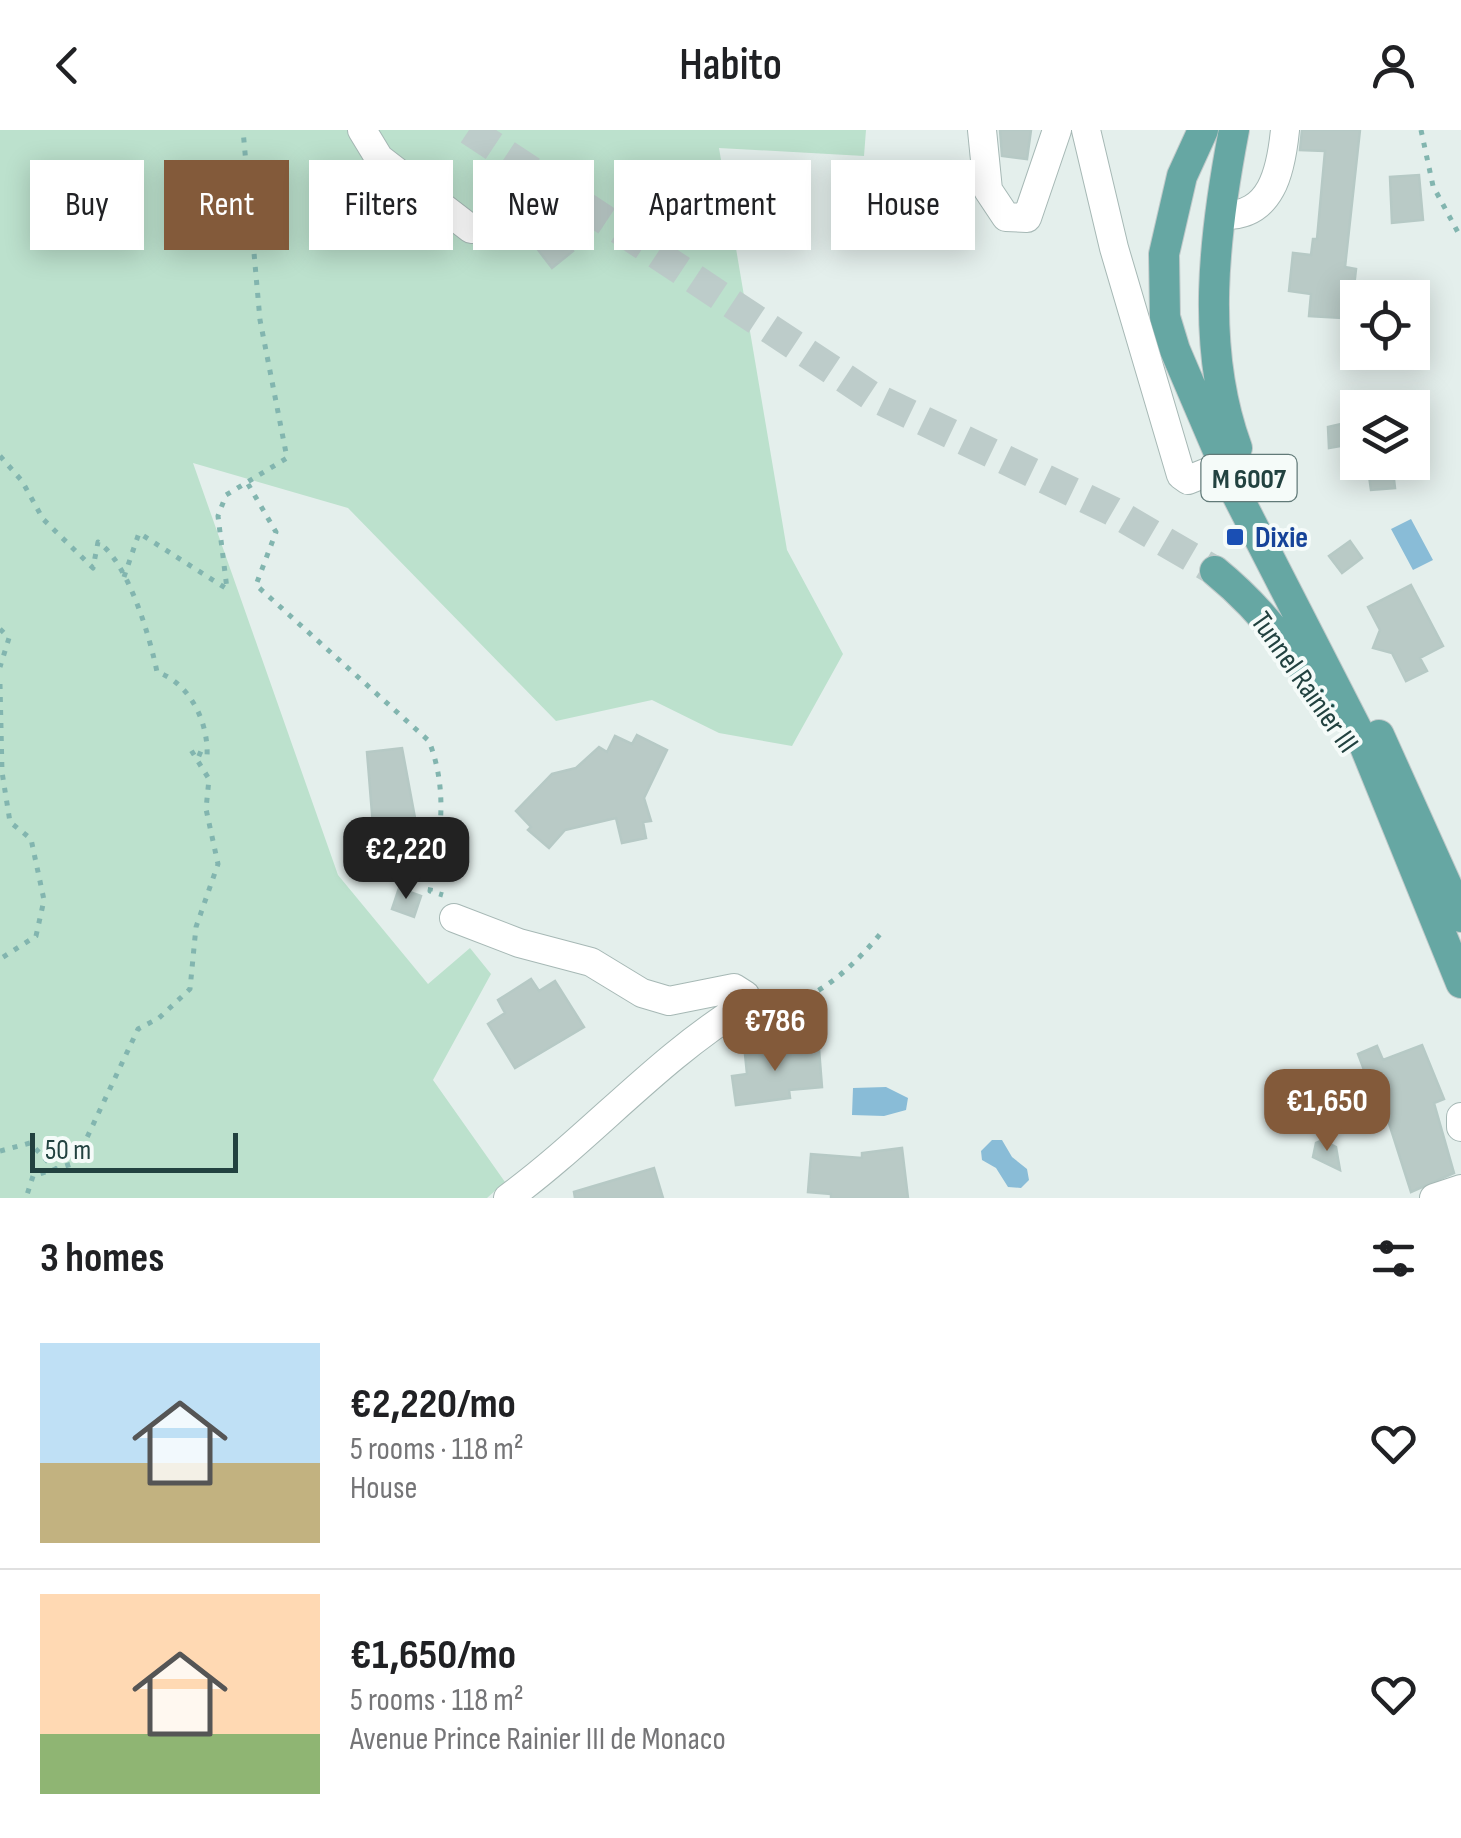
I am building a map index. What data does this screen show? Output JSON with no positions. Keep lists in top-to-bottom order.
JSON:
{
  "streets": {
    "main road": ["M 6007", "Tunnel Rainier III"]
  },
  "crossings": [
    ["M 6007", "Tunnel Rainier III"]
  ],
  "places": {
    "transit": ["Dixie"]
  },
  "scale_bar": "50 m",
  "page": {
    "header": "Habito",
    "chip": [
      "Buy",
      "Rent",
      "Filters",
      "New",
      "Apartment",
      "House"
    ],
    "price": ["€2,220", "€786", "€1,650"],
    "scale": "50 m",
    "heading": "3 homes",
    "list": [
      {
        "name": "€2,220/mo",
        "note": "5 rooms · 118 m² · House"
      },
      {
        "name": "€1,650/mo",
        "note": "5 rooms · 118 m² · Avenue Prince Rainier III de Monaco"
      }
    ]
  }
}
